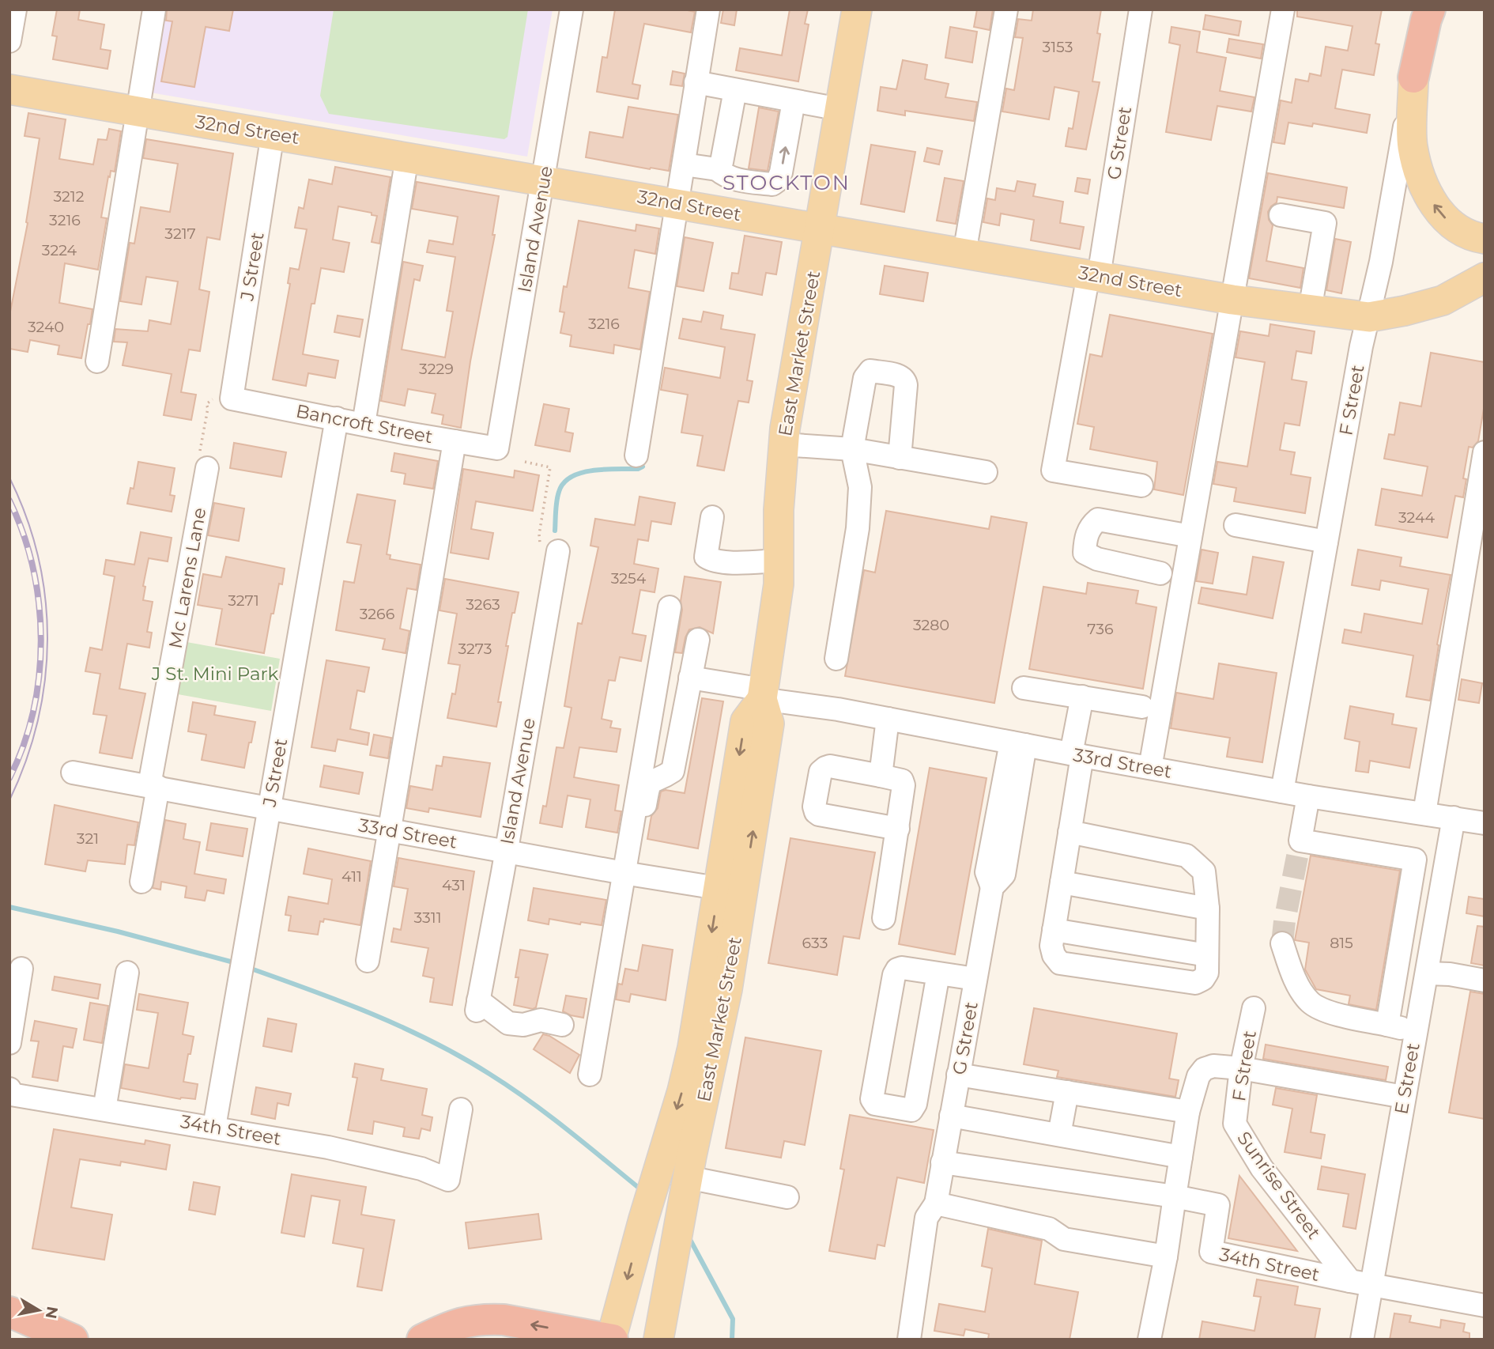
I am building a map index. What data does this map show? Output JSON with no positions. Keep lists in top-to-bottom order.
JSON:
{
  "streets": {
    "main road": ["32nd Street", "East Market Street"],
    "street": [
      "G Street",
      "Island Avenue",
      "J Street",
      "F Street",
      "Bancroft Street",
      "Mc Larens Lane",
      "33rd Street",
      "E Street",
      "34th Street",
      "Sunrise Street"
    ]
  },
  "crossings": [
    ["32nd Street", "G Street"],
    ["32nd Street", "Island Avenue"],
    ["32nd Street", "J Street"],
    ["32nd Street", "East Market Street"],
    ["32nd Street", "F Street"],
    ["G Street", "33rd Street"],
    ["Island Avenue", "Bancroft Street"],
    ["Island Avenue", "33rd Street"],
    ["J Street", "Bancroft Street"],
    ["J Street", "33rd Street"],
    ["J Street", "34th Street"],
    ["East Market Street", "33rd Street"],
    ["F Street", "33rd Street"],
    ["F Street", "Sunrise Street"],
    ["Mc Larens Lane", "33rd Street"],
    ["33rd Street", "E Street"],
    ["34th Street", "Sunrise Street"]
  ],
  "districts": ["STOCKTON"],
  "parks": ["J St. Mini Park"],
  "house_numbers": [
    "3153",
    "3212",
    "3216",
    "3217",
    "3224",
    "3216",
    "3240",
    "3229",
    "3244",
    "3254",
    "3271",
    "3263",
    "3266",
    "3280",
    "736",
    "3273",
    "321",
    "411",
    "431",
    "3311",
    "633",
    "815"
  ],
  "north": "right"
}
